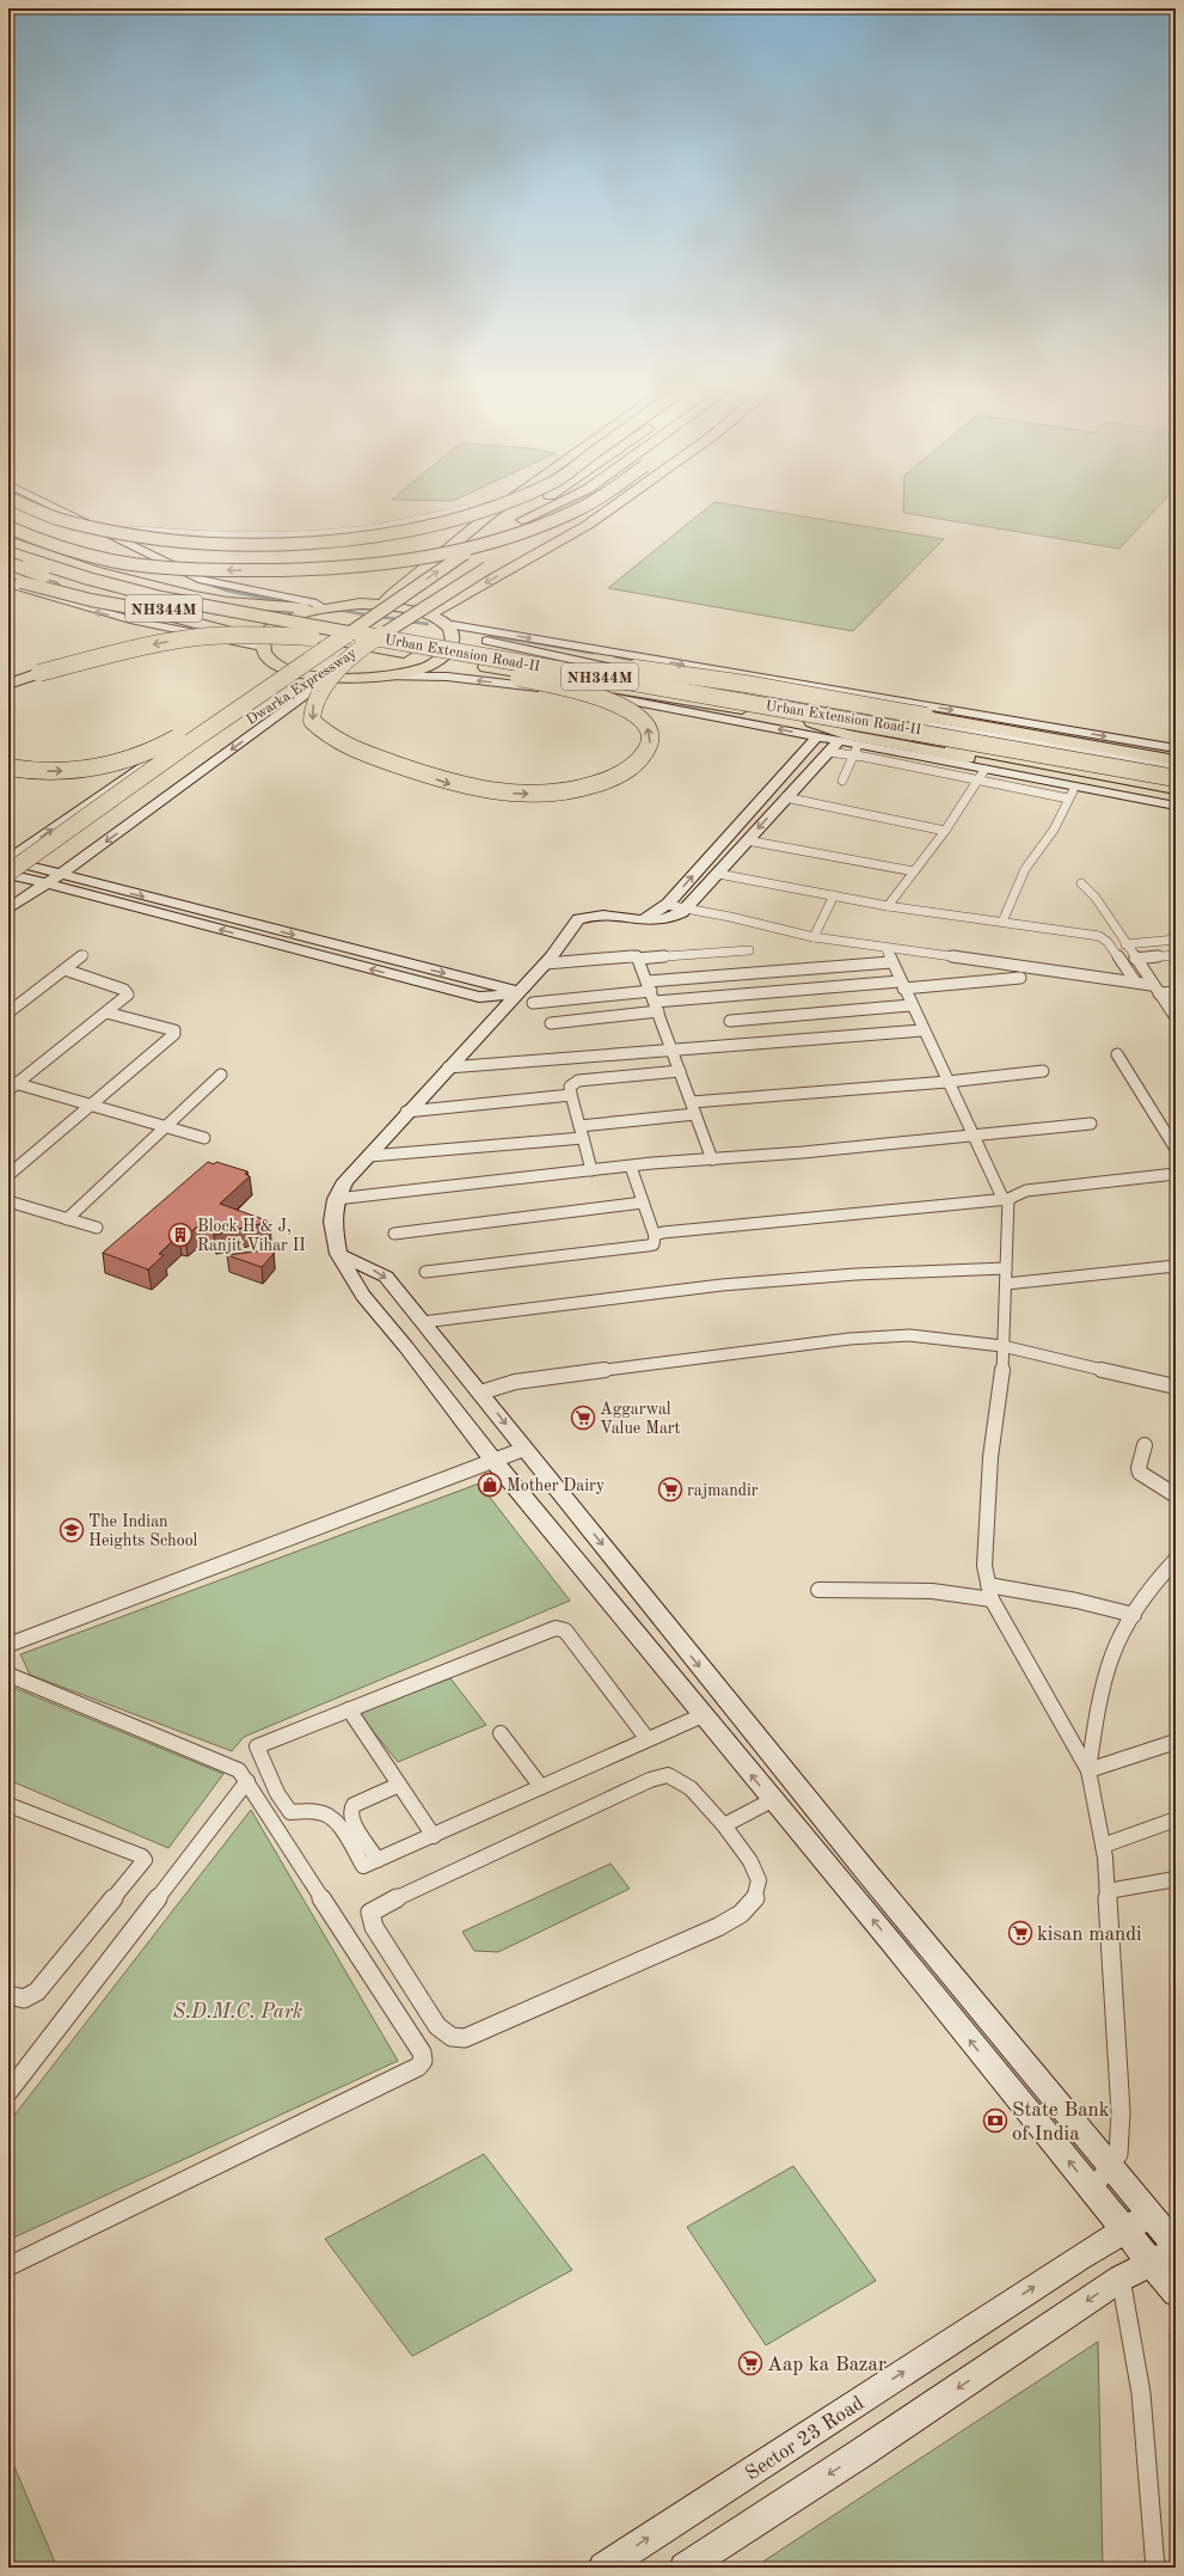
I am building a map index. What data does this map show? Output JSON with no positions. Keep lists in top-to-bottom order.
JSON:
{
  "streets": {
    "highway": ["NH344M", "Urban Extension Road-II", "Dwarka Expressway"],
    "street": ["Sector 23 Road"]
  },
  "parks": ["S.D.M.C. Park"],
  "places": {
    "building": ["Block H & J, Ranjit Vihar II"],
    "supermarket": [
      "Aggarwal Value Mart",
      "rajmandir",
      "kisan mandi",
      "Aap ka Bazar"
    ],
    "shop": ["Mother Dairy"],
    "school or university": ["The Indian Heights School"],
    "bank": ["State Bank of India"]
  }
}
